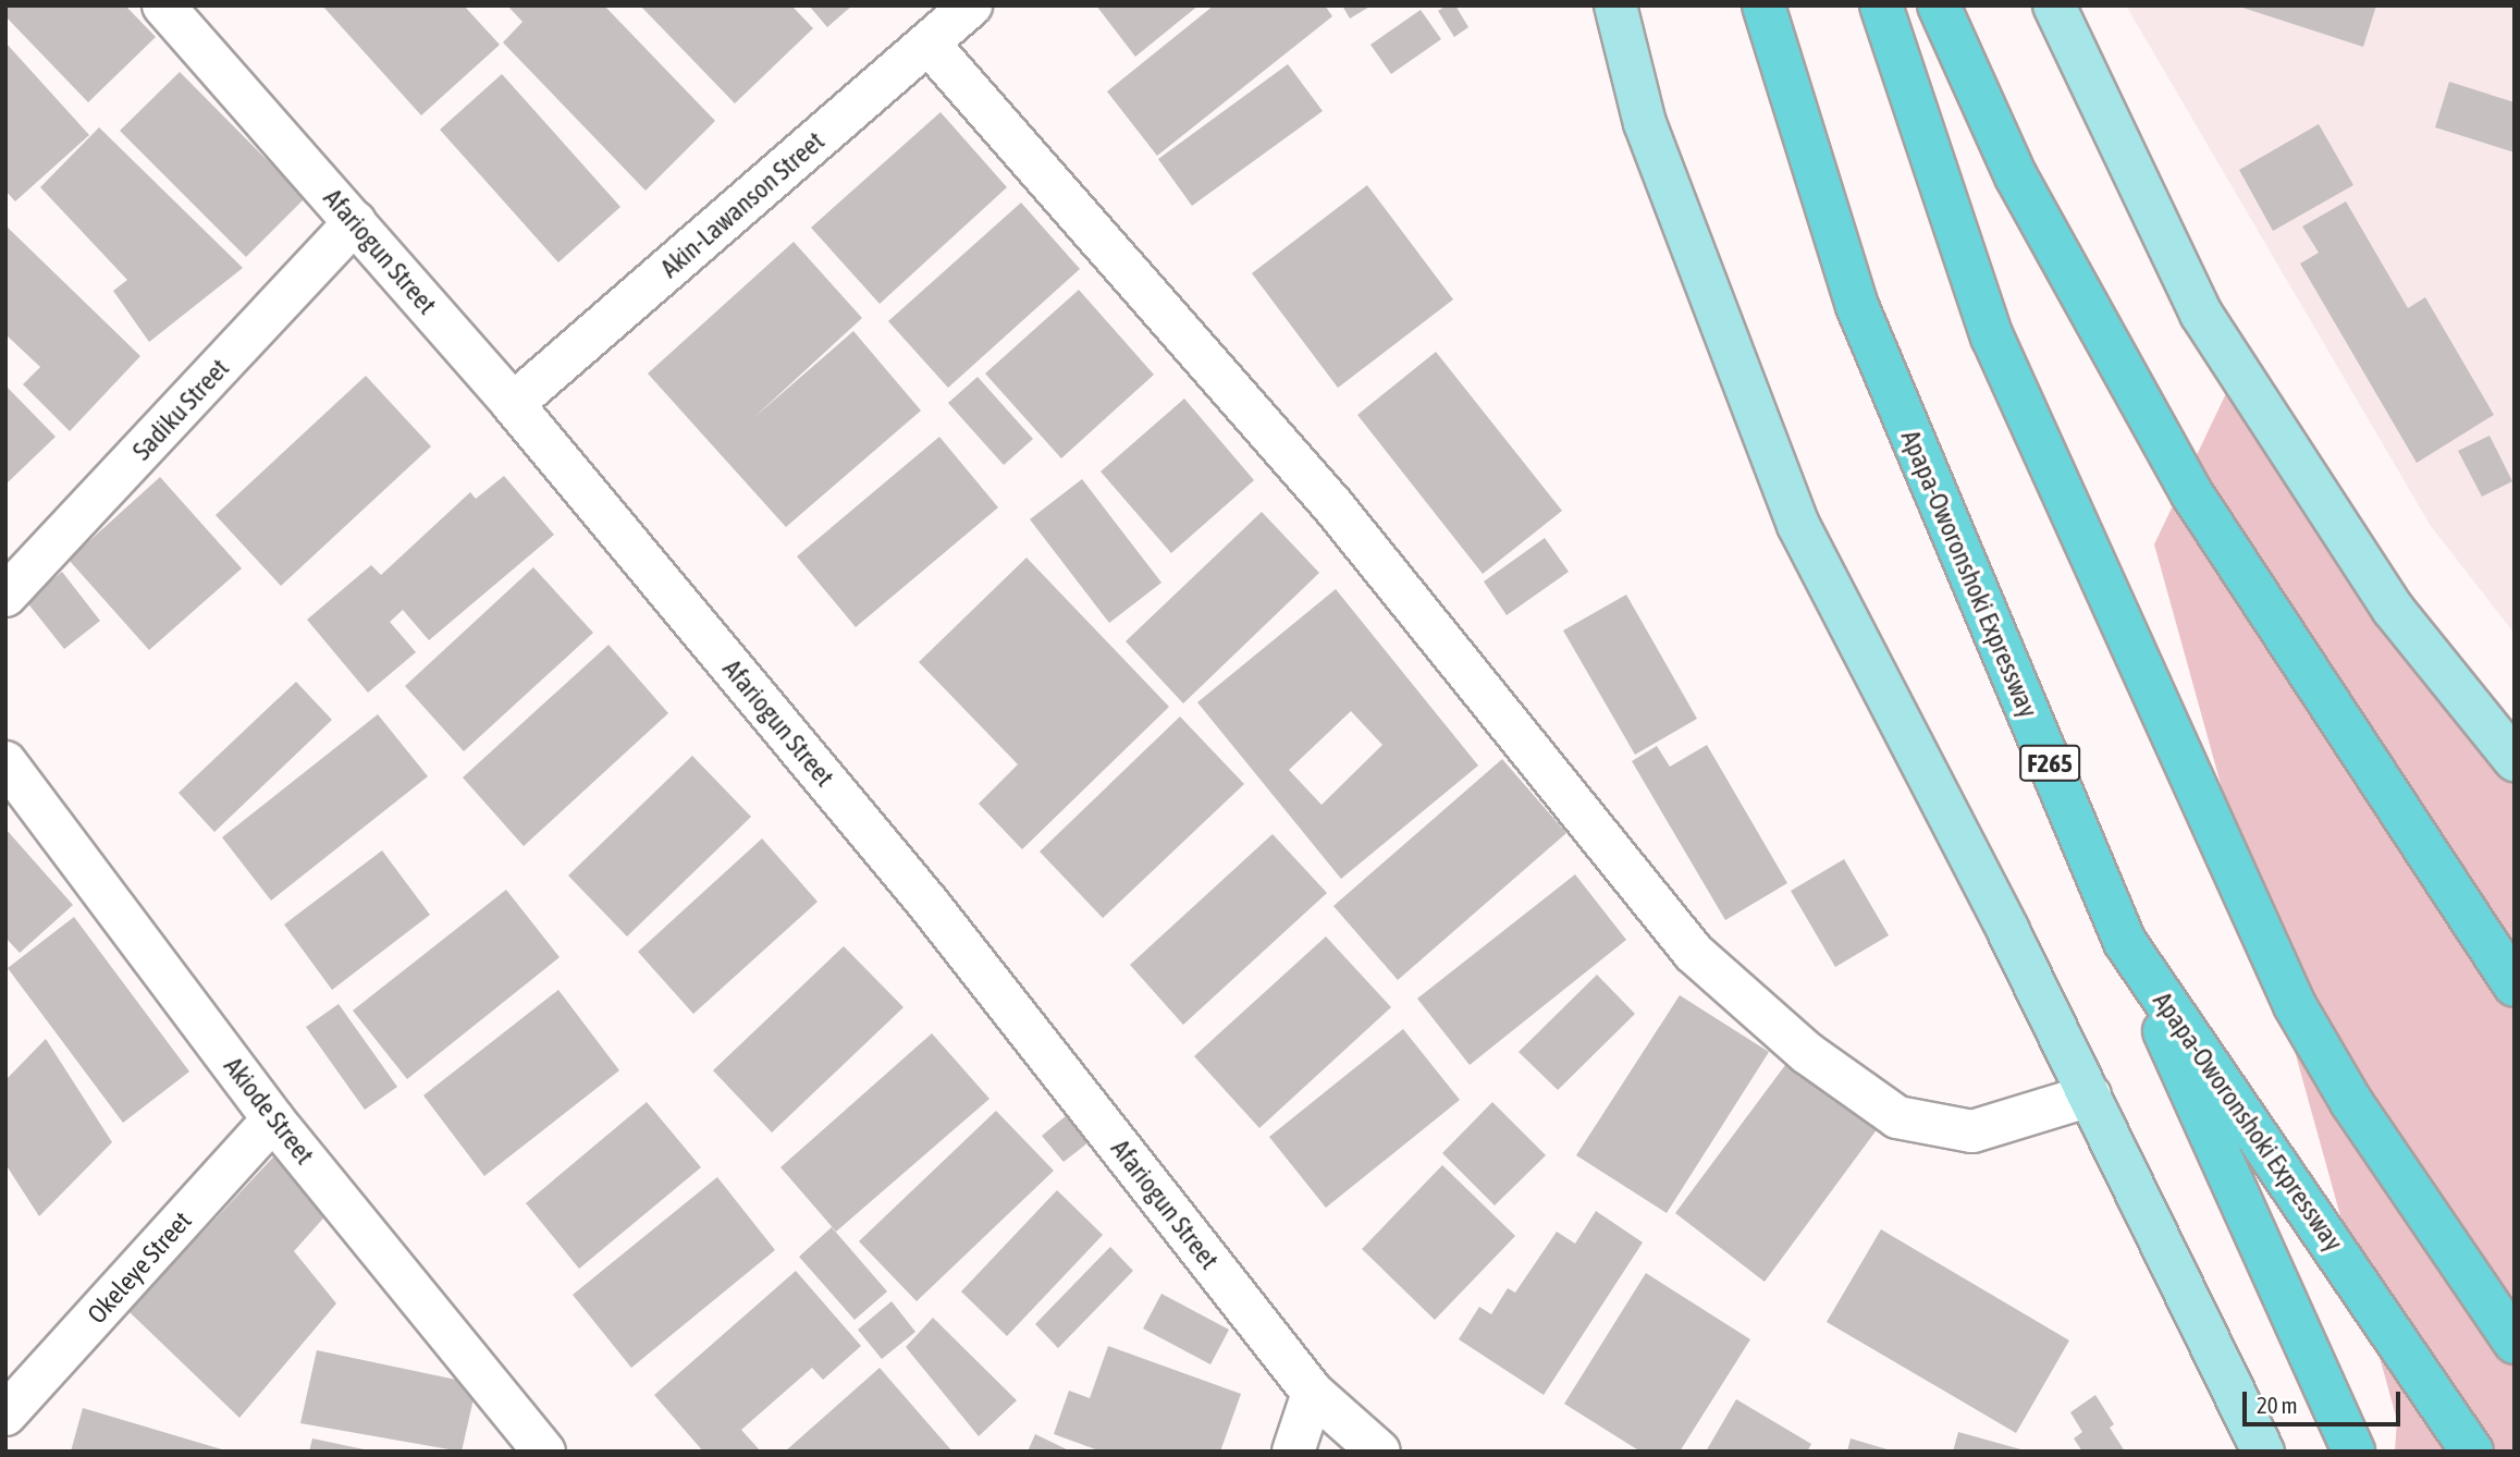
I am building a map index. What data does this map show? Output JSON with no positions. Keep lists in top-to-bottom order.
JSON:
{
  "streets": {
    "highway": ["Apapa-Oworonshoki Expressway", "F265"],
    "street": [
      "Akin-Lawanson Street",
      "Afariogun Street",
      "Sadiku Street",
      "Akiode Street",
      "Okeleye Street"
    ]
  },
  "crossings": [
    ["Akin-Lawanson Street", "Afariogun Street"],
    ["Afariogun Street", "Sadiku Street"],
    ["Akiode Street", "Okeleye Street"]
  ],
  "scale_bar": "20 m"
}
